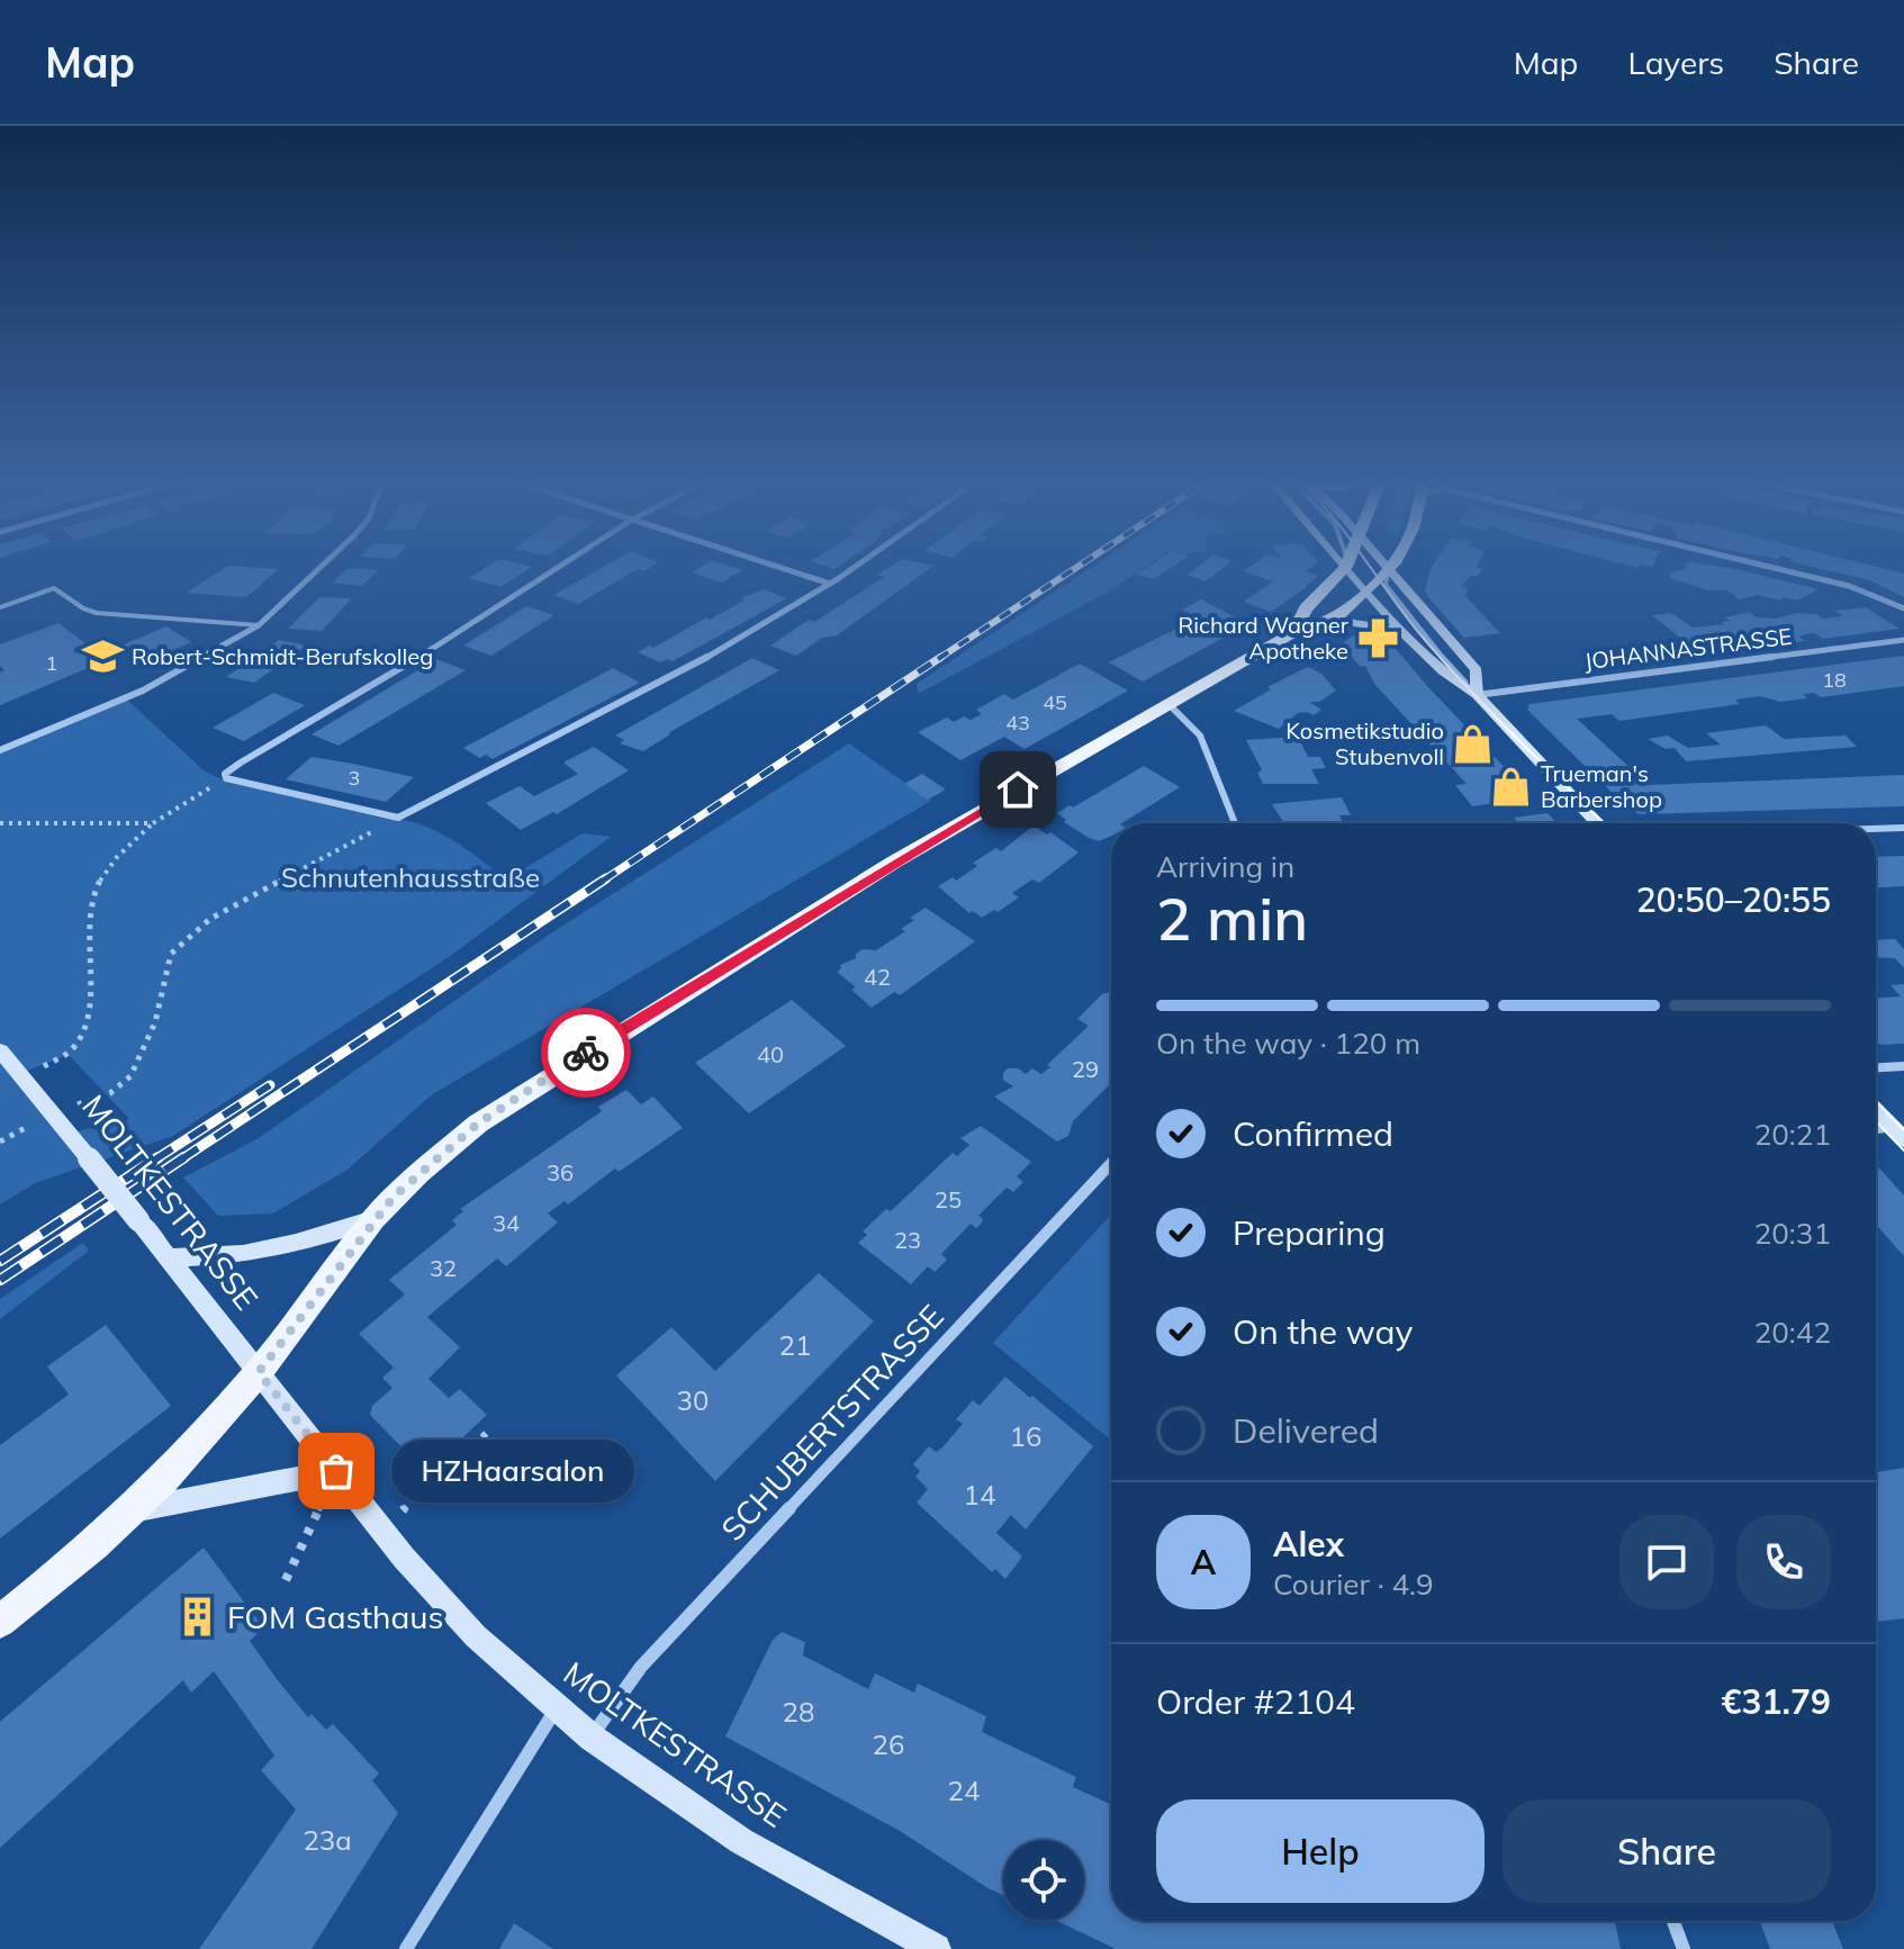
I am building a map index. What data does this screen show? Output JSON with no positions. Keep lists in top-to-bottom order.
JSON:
{
  "streets": {
    "street": ["JOHANNASTRASSE", "MOLTKESTRASSE", "SCHUBERTSTRASSE"]
  },
  "crossings": [
    ["MOLTKESTRASSE", "SCHUBERTSTRASSE"]
  ],
  "parks": ["Schnutenhausstraße"],
  "places": {
    "pharmacy": ["Richard Wagner Apotheke"],
    "school or university": ["Robert-Schmidt-Berufskolleg"],
    "shop": ["Kosmetikstudio Stubenvoll", "Trueman's Barbershop"],
    "other": ["HZHaarsalon"],
    "building": ["FOM Gasthaus"]
  },
  "house_numbers": [
    "1",
    "18",
    "45",
    "43",
    "3",
    "42",
    "40",
    "29",
    "36",
    "25",
    "34",
    "23",
    "32",
    "21",
    "30",
    "16",
    "14",
    "28",
    "26",
    "24",
    "23a"
  ],
  "page": {
    "header": "Map",
    "nav": ["Map", "Layers", "Share"],
    "heading": ["2 min", "Arriving in", "20:50–20:55"],
    "panel": [
      "Alex",
      "Courier · 4.9",
      "Order #2104",
      "€31.79"
    ],
    "bar": "On the way · 120 m",
    "list": [
      ["Confirmed", "20:21"],
      ["Preparing", "20:31"],
      ["On the way", "20:42"],
      "Delivered"
    ],
    "bubble": "HZHaarsalon",
    "round": "A",
    "buttons": ["Help", "Share"]
  }
}
